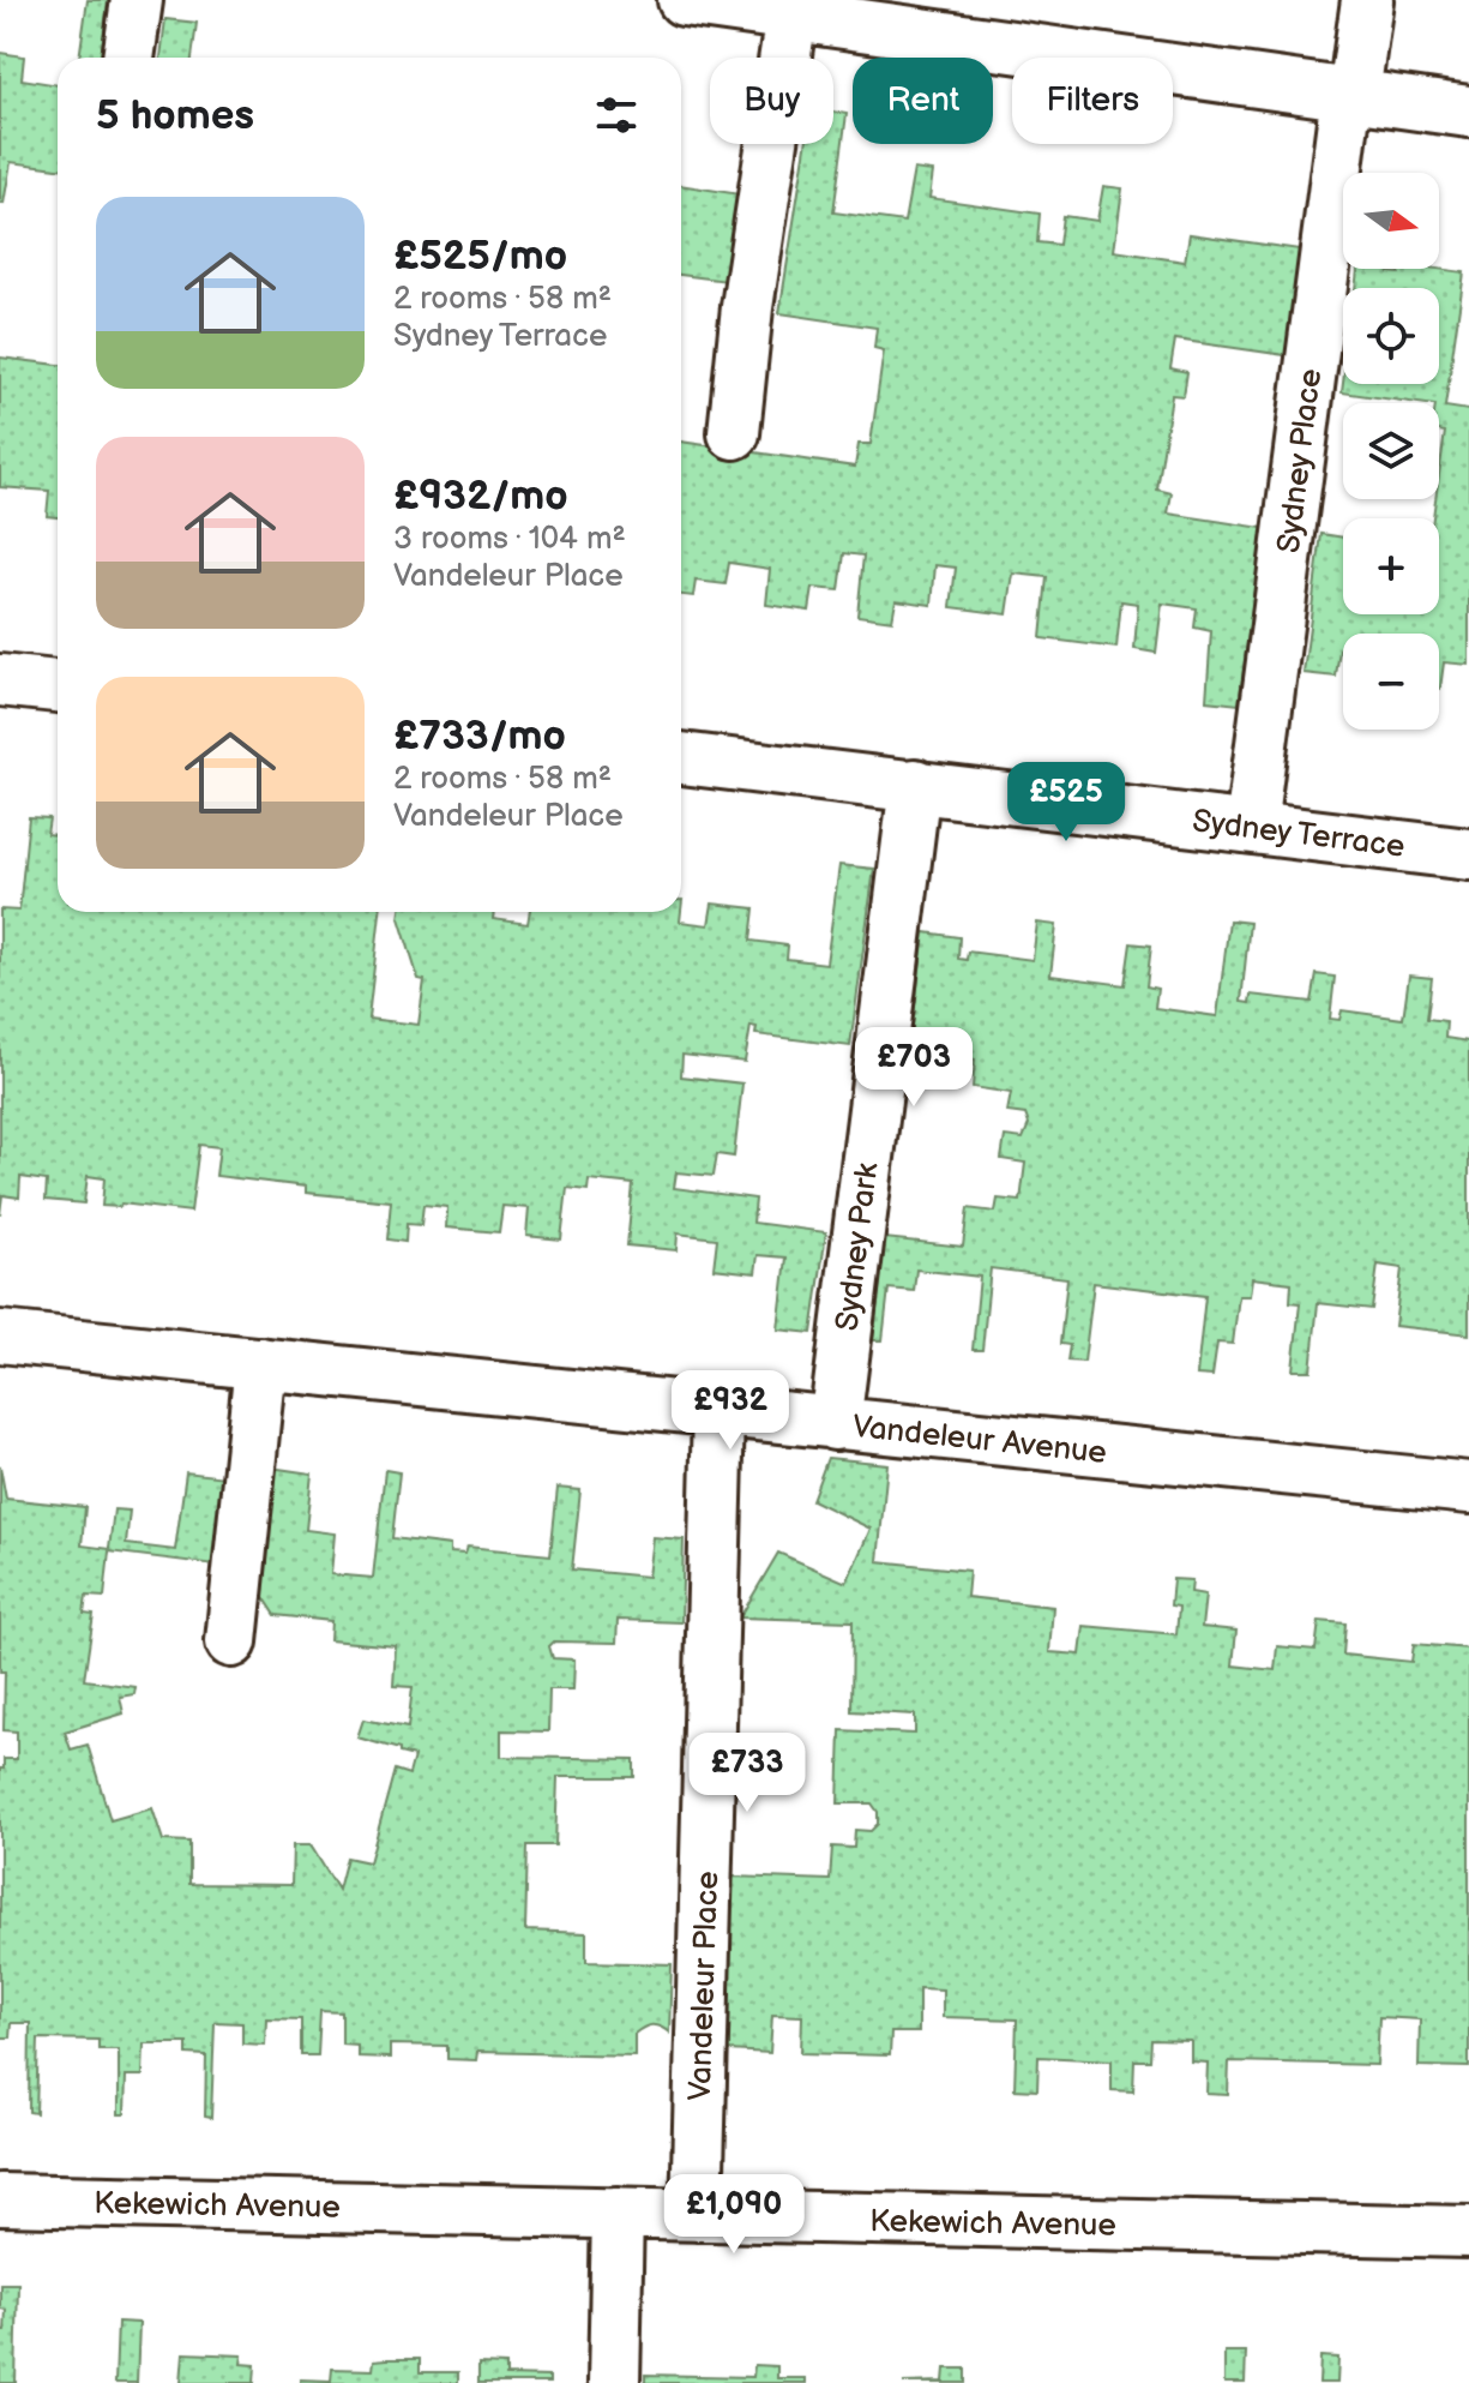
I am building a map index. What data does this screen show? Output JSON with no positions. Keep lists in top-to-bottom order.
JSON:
{
  "streets": {
    "street": [
      "Sydney Place",
      "Sydney Terrace",
      "Sydney Park",
      "Vandeleur Avenue",
      "Vandeleur Place",
      "Kekewich Avenue"
    ]
  },
  "crossings": [
    ["Sydney Place", "Sydney Terrace"],
    ["Sydney Terrace", "Sydney Park"],
    ["Sydney Park", "Vandeleur Avenue"],
    ["Vandeleur Avenue", "Vandeleur Place"],
    ["Vandeleur Place", "Kekewich Avenue"]
  ],
  "north": "right",
  "page": {
    "chip": ["Buy", "Rent", "Filters"],
    "heading": "5 homes",
    "map_buttons": ["+", "−"],
    "list": [
      {
        "name": "£525/mo",
        "note": "2 rooms · 58 m² · Sydney Terrace"
      },
      {
        "name": "£932/mo",
        "note": "3 rooms · 104 m² · Vandeleur Place"
      },
      {
        "name": "£733/mo",
        "note": "2 rooms · 58 m² · Vandeleur Place"
      }
    ],
    "price": [
      "£525",
      "£703",
      "£932",
      "£733",
      "£1,090"
    ]
  }
}
